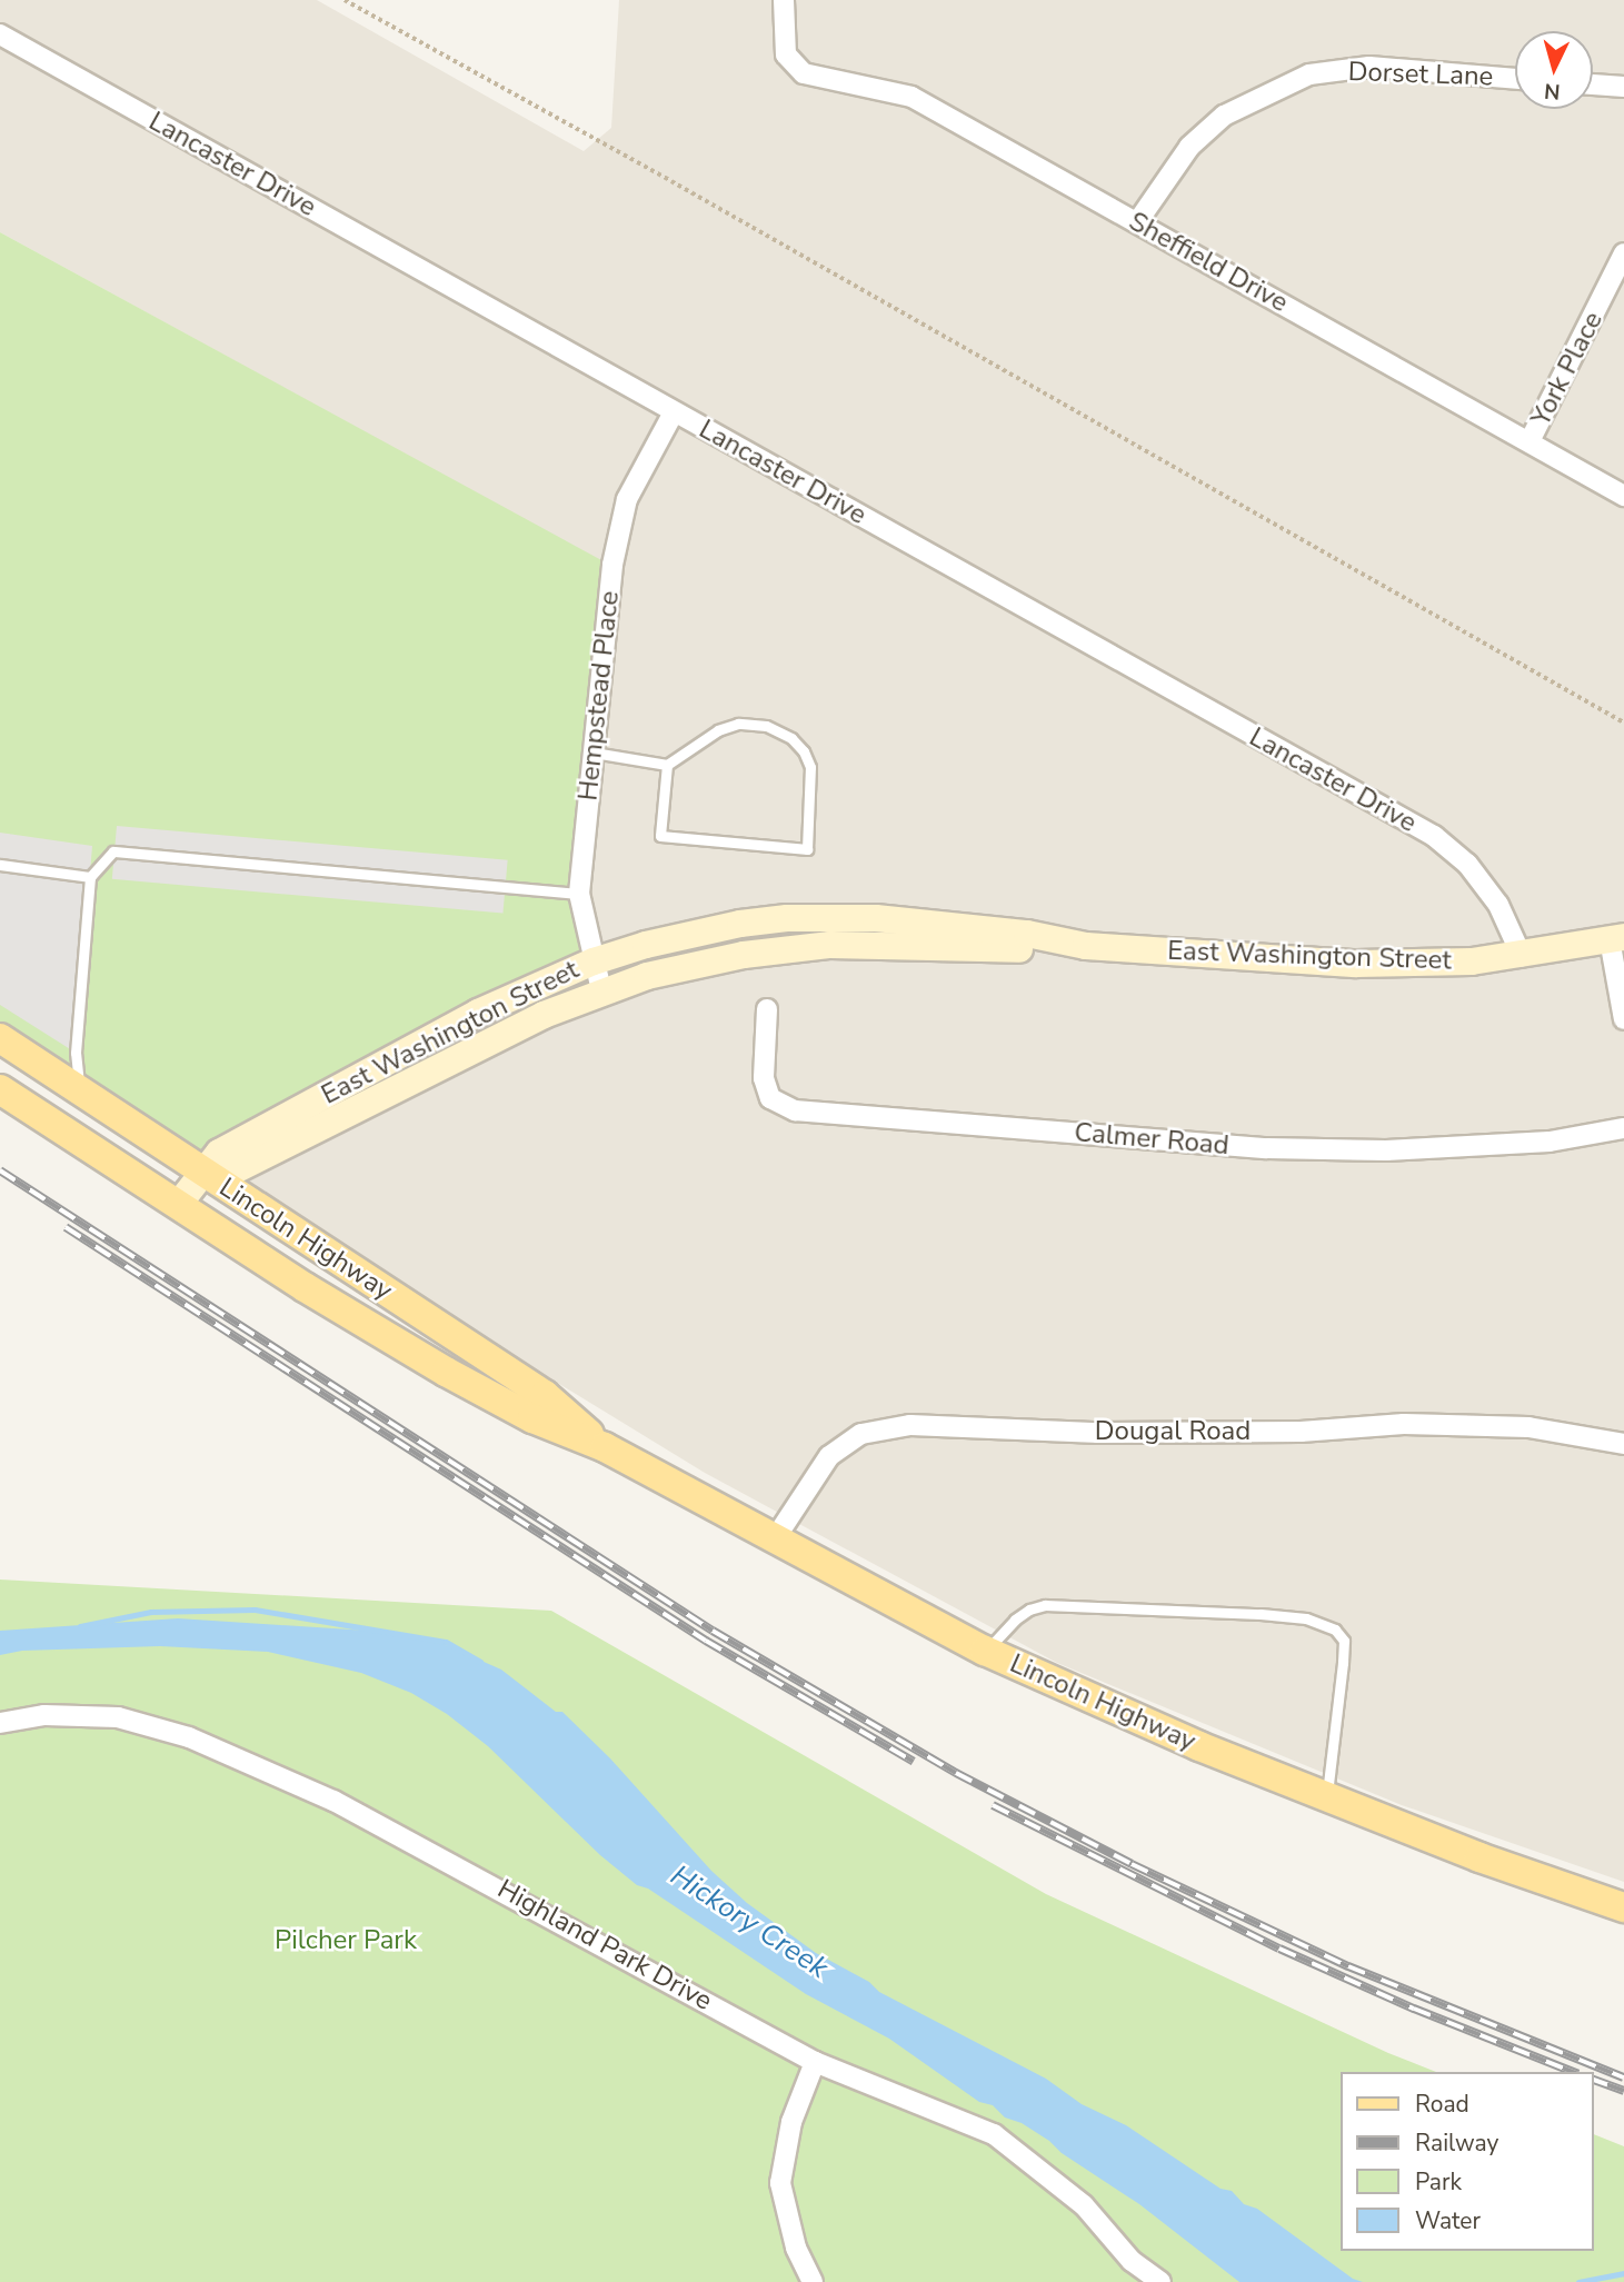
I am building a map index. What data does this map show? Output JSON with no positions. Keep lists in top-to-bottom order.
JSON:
{
  "streets": {
    "main road": ["Lincoln Highway"],
    "street": [
      "Dorset Lane",
      "Lancaster Drive",
      "Sheffield Drive",
      "York Place",
      "Hempstead Place",
      "East Washington Street",
      "Calmer Road",
      "Dougal Road",
      "Highland Park Drive"
    ]
  },
  "crossings": [
    ["Dorset Lane", "Sheffield Drive"],
    ["Lancaster Drive", "Hempstead Place"],
    ["Lancaster Drive", "East Washington Street"],
    ["Sheffield Drive", "York Place"],
    ["Hempstead Place", "East Washington Street"],
    ["East Washington Street", "Lincoln Highway"],
    ["Lincoln Highway", "Dougal Road"]
  ],
  "water": ["Hickory Creek"],
  "parks": ["Pilcher Park"],
  "legend": [
    "Road",
    "Railway",
    "Park",
    "Water"
  ],
  "north": "bottom"
}
